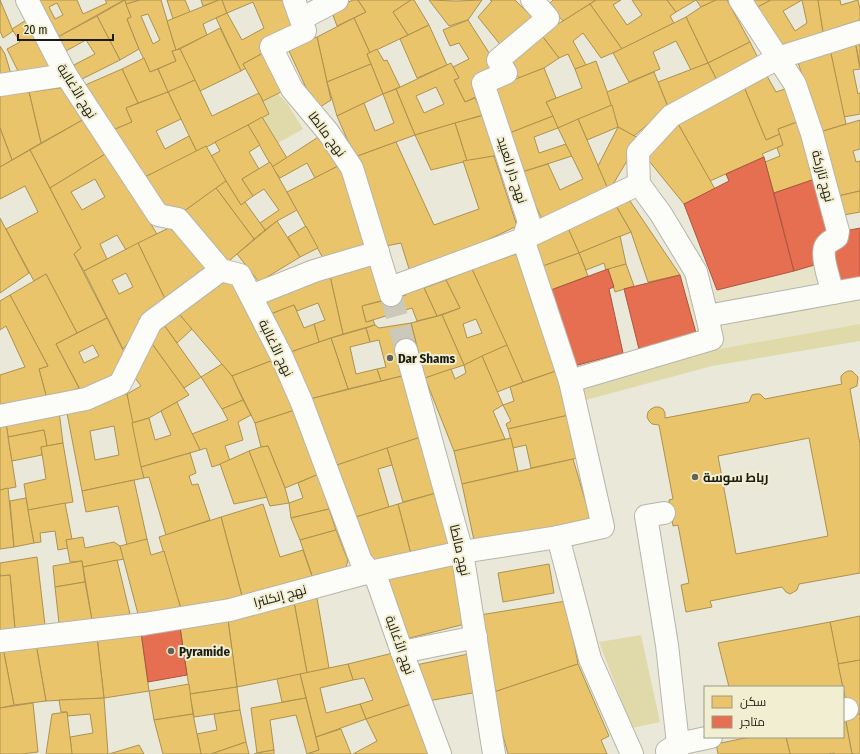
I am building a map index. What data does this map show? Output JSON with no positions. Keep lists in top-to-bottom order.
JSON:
{
  "streets": {
    "street": [
      "نهج الأغالبة",
      "نهج مالطا",
      "نهج دار العبيد",
      "نهج تازركة",
      "نهج إنكلترا"
    ]
  },
  "crossings": [
    ["نهج الأغالبة", "نهج إنكلترا"],
    ["نهج مالطا", "نهج دار العبيد"],
    ["نهج مالطا", "نهج إنكلترا"]
  ],
  "places": ["Dar Shams", "رباط سوسة", "Pyramide"],
  "legend": ["سكن", "متاجر"],
  "scale_bar": "20 m"
}
